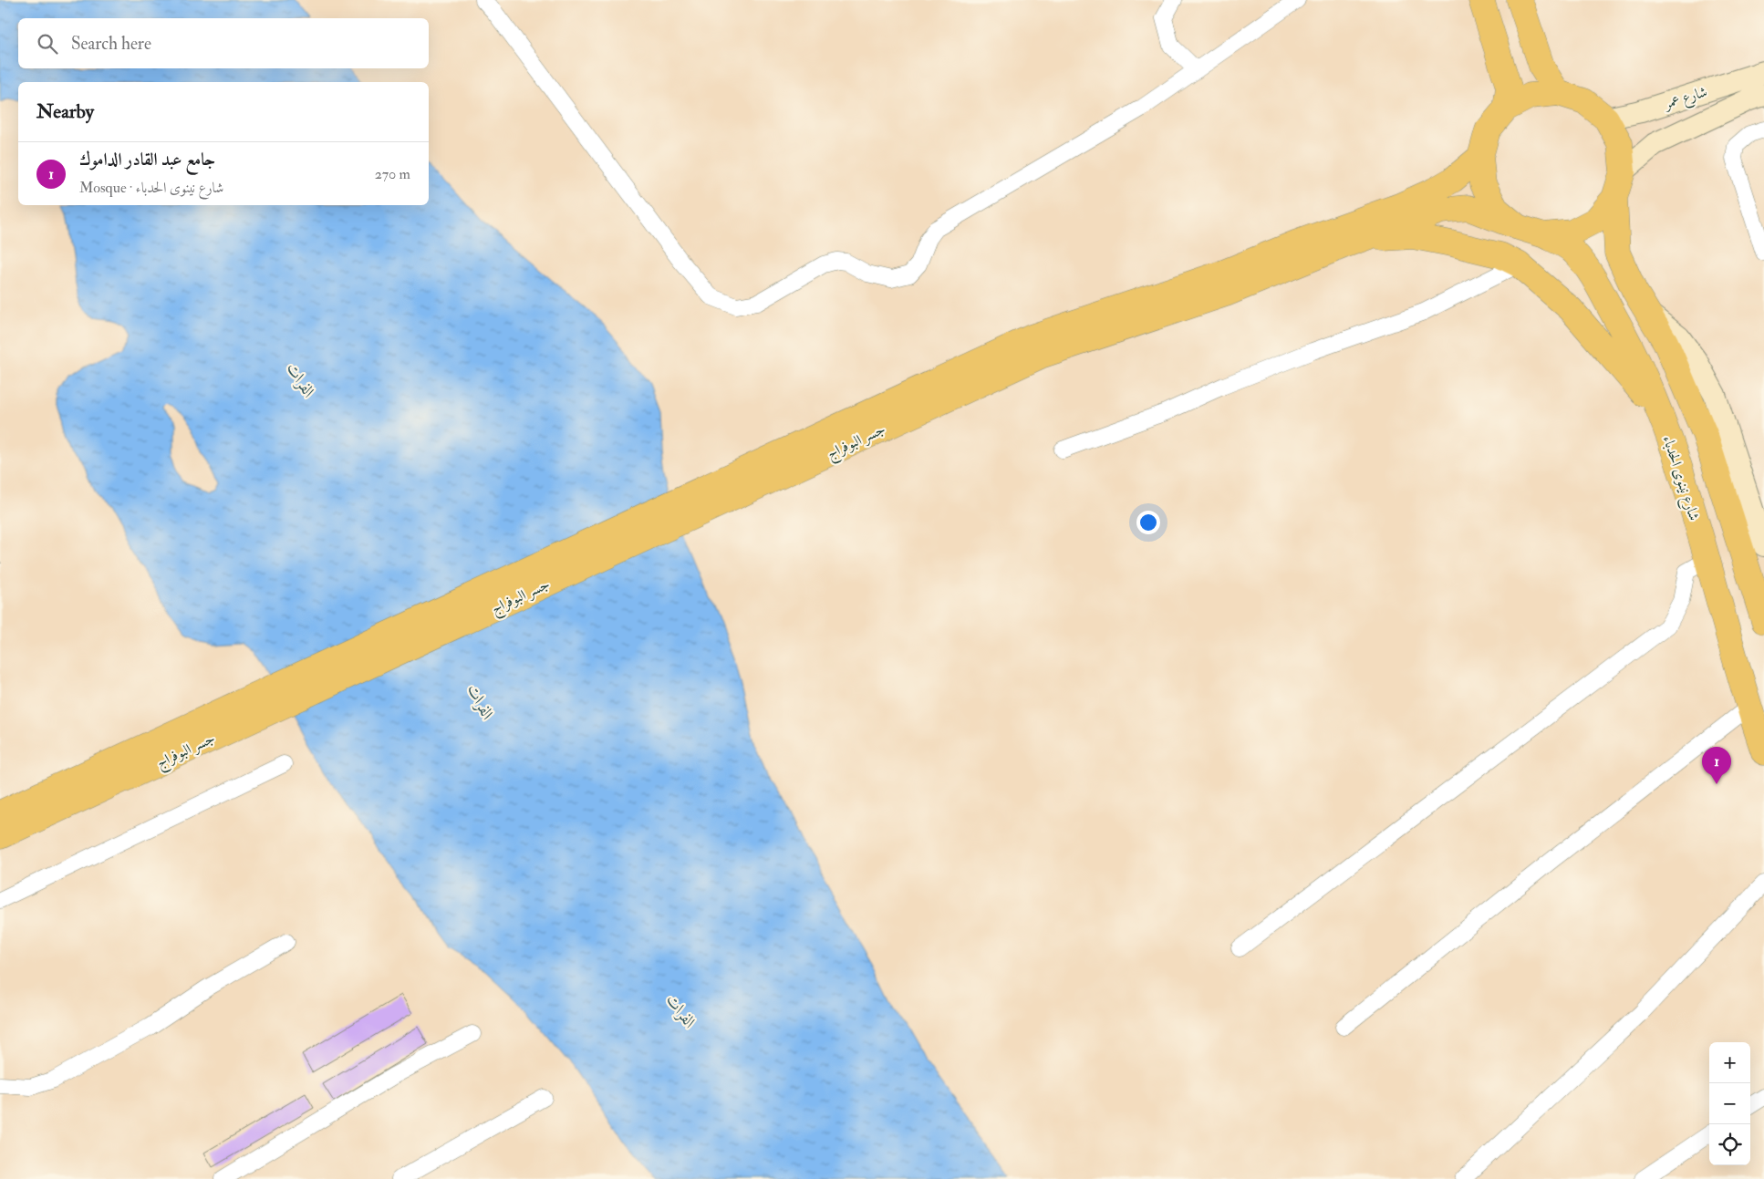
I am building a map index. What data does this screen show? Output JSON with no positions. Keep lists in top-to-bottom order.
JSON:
{
  "streets": {
    "main road": ["شارع عمر", "جسر البوفراج", "شارع نينوى الحدباء"]
  },
  "crossings": [
    ["شارع عمر", "شارع نينوى الحدباء"]
  ],
  "water": ["الفرات"],
  "page": {
    "search": "Search here",
    "heading": "Nearby",
    "list": [
      {
        "mark": "1",
        "name": "جامع عبد القادر الداموك",
        "note": "Mosque · شارع نينوى الحدباء",
        "value": "270 m"
      }
    ],
    "pins": "1",
    "map_buttons": ["+", "−"]
  }
}
